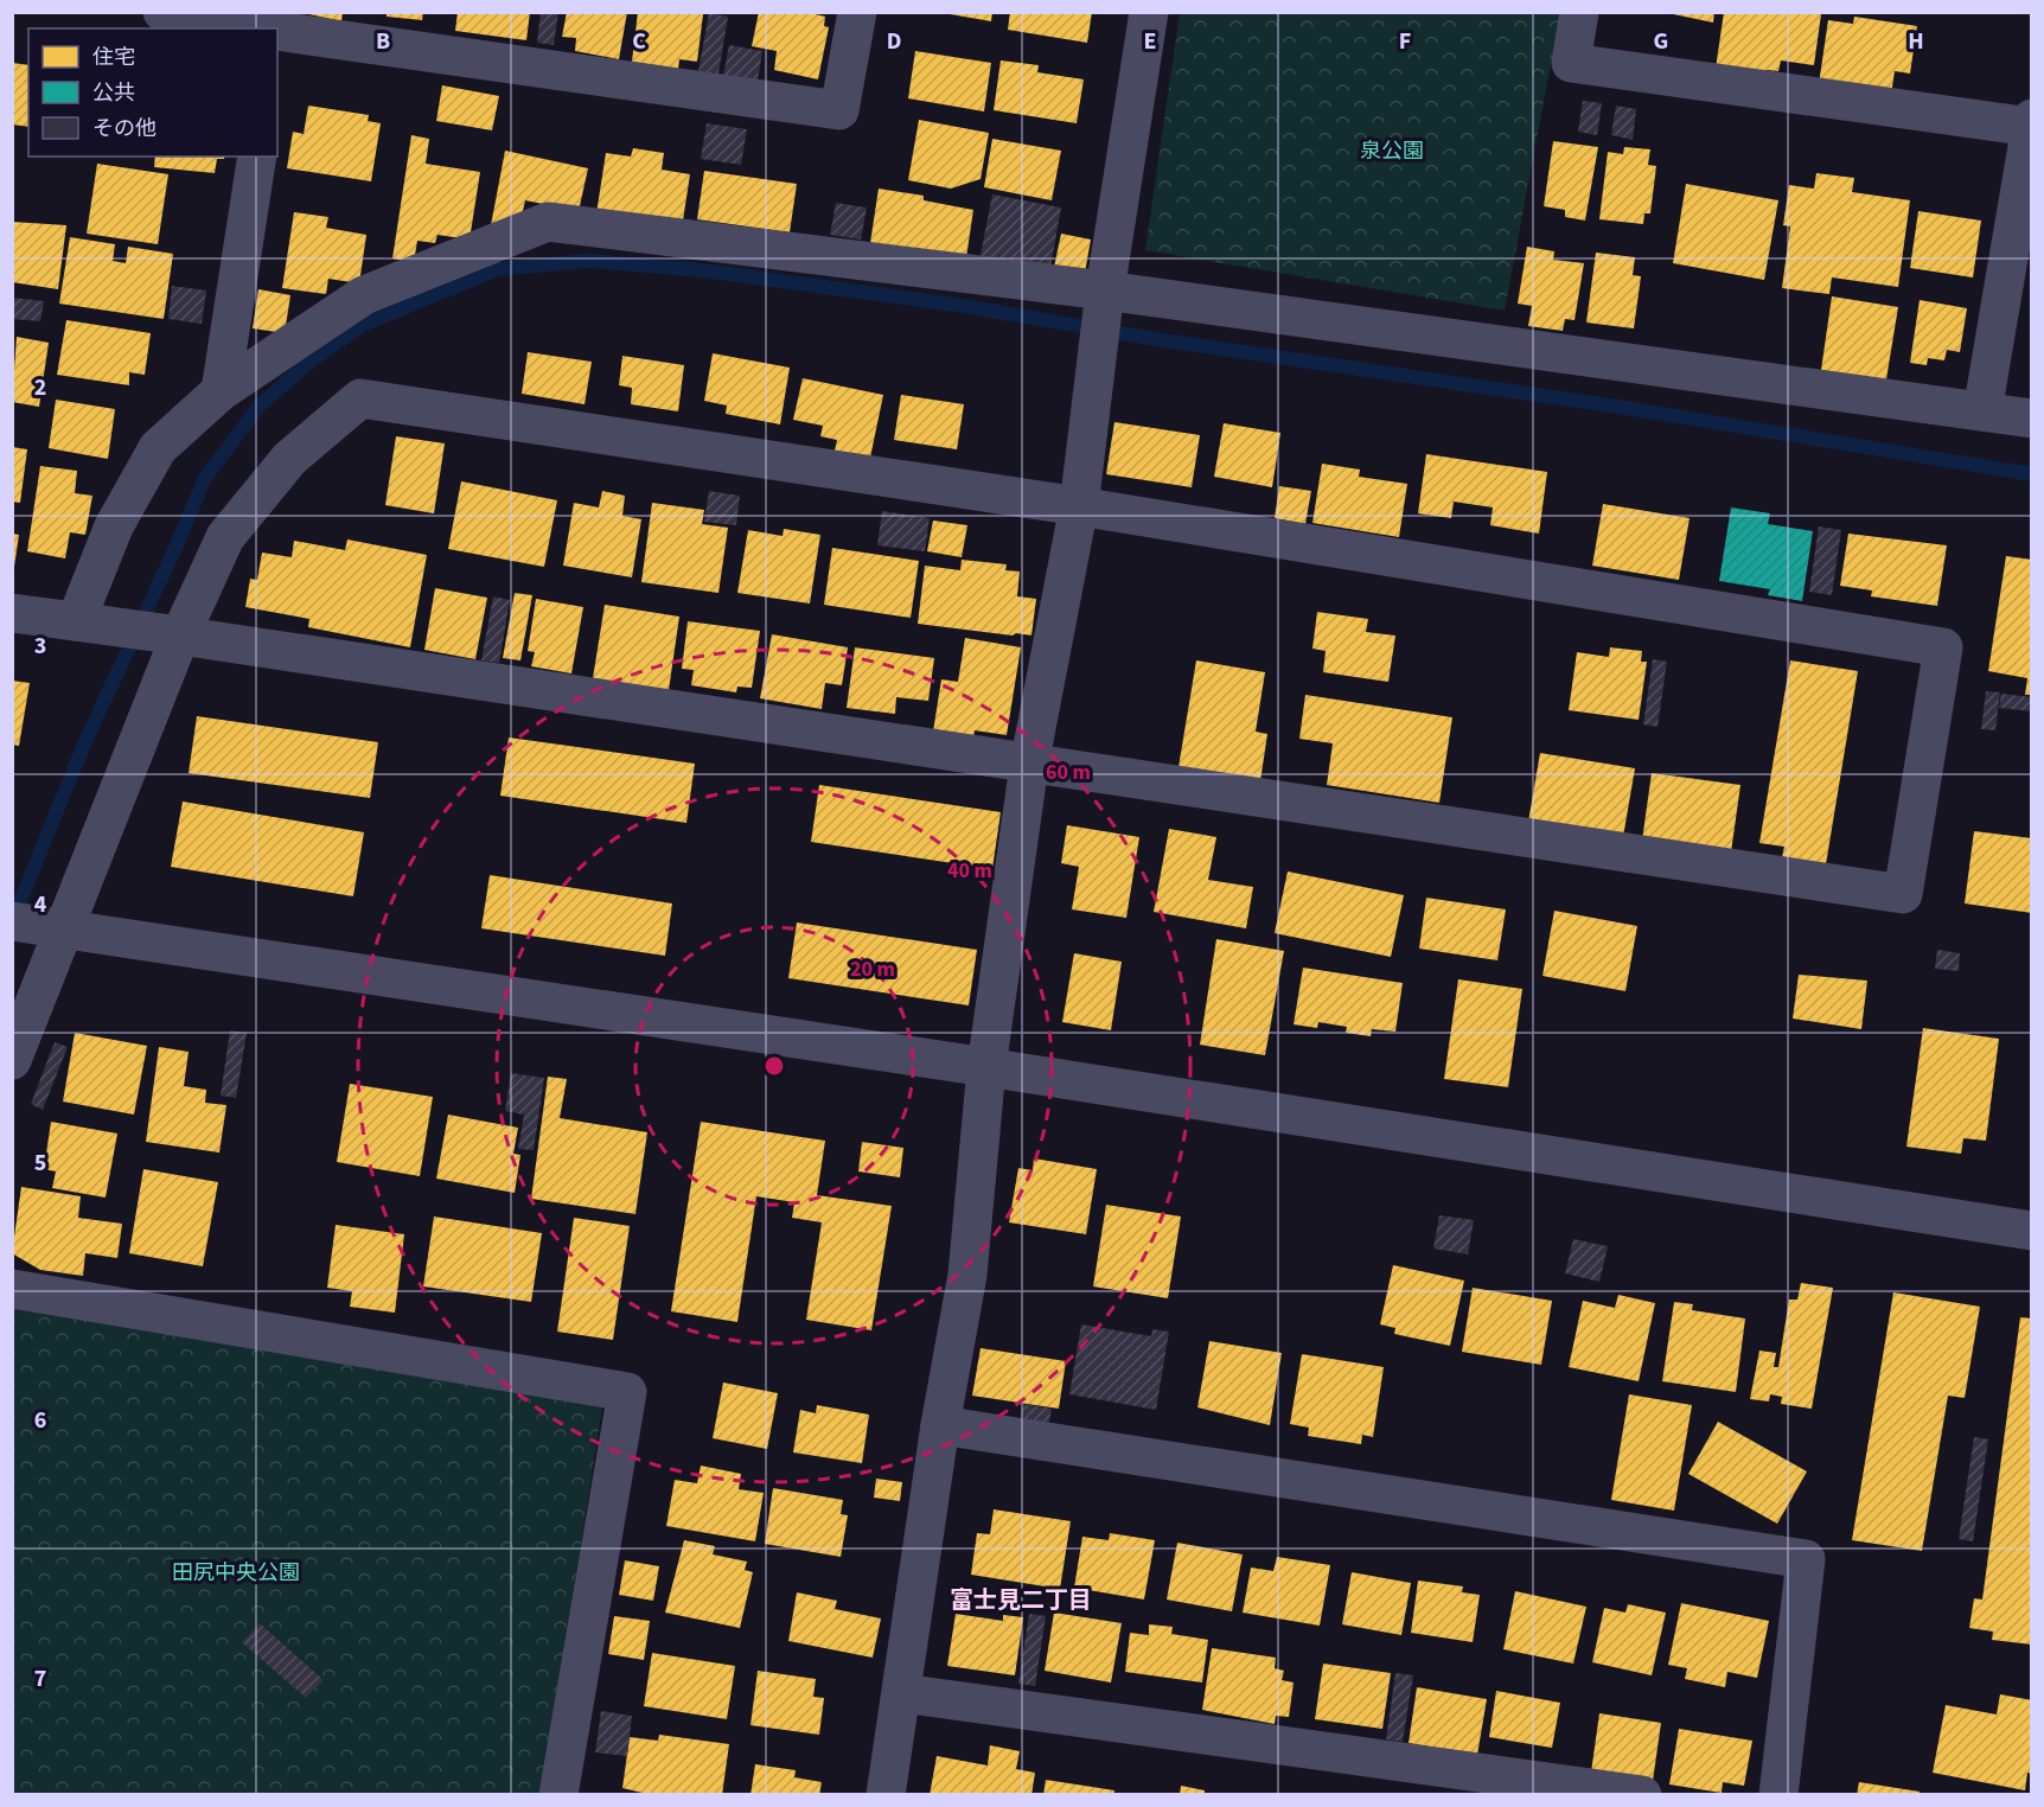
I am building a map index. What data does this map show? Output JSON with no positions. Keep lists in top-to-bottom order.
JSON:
{
  "districts": ["富士見二丁目"],
  "parks": ["泉公園", "田尻中央公園"],
  "legend": ["住宅", "公共", "その他"],
  "grid": {
    "columns": [
      "B",
      "C",
      "D",
      "E",
      "F",
      "G",
      "H"
    ],
    "rows": [
      "2",
      "3",
      "4",
      "5",
      "6",
      "7"
    ]
  },
  "rings": ["60 m", "40 m", "20 m"]
}
